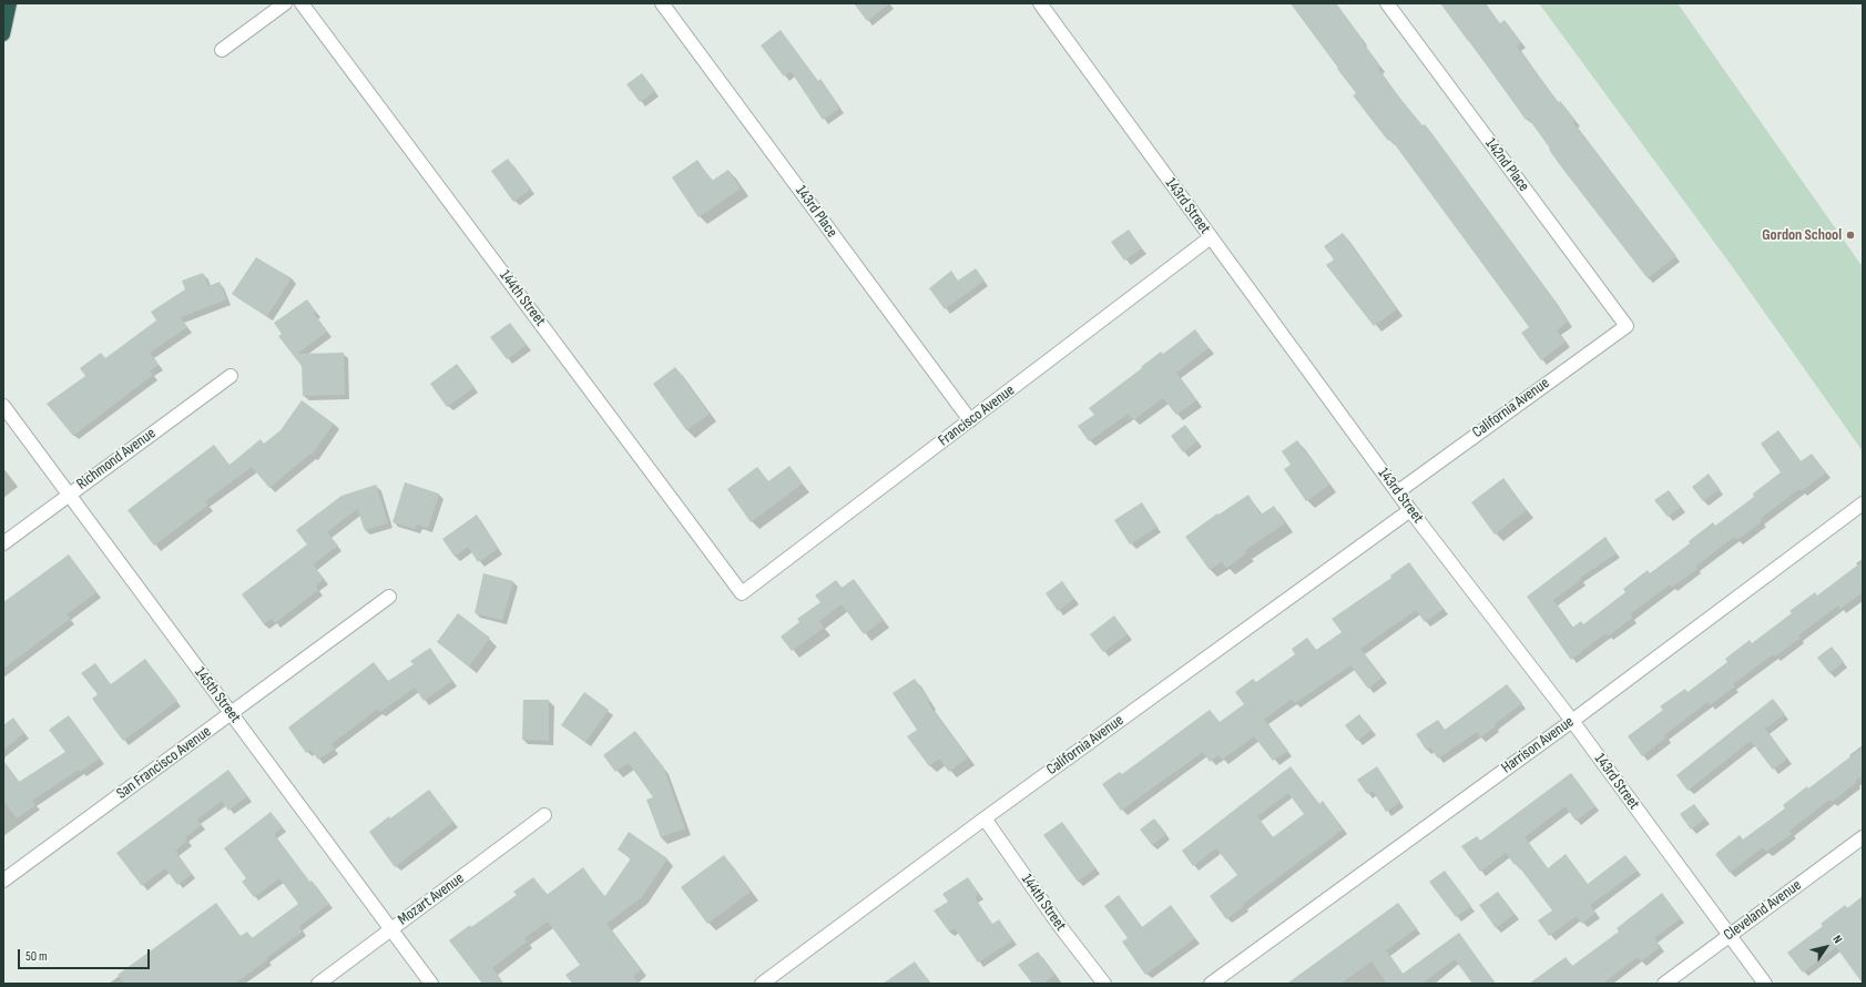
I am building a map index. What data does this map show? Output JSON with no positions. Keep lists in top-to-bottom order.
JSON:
{
  "streets": {
    "street": [
      "142nd Place",
      "143rd Street",
      "143rd Place",
      "144th Street",
      "California Avenue",
      "Francisco Avenue",
      "Richmond Avenue",
      "145th Street",
      "Harrison Avenue",
      "San Francisco Avenue",
      "Mozart Avenue",
      "Cleveland Avenue"
    ]
  },
  "crossings": [
    ["142nd Place", "California Avenue"],
    ["143rd Street", "California Avenue"],
    ["143rd Street", "Francisco Avenue"],
    ["143rd Street", "Harrison Avenue"],
    ["143rd Street", "Cleveland Avenue"],
    ["143rd Place", "Francisco Avenue"],
    ["144th Street", "California Avenue"],
    ["144th Street", "Francisco Avenue"],
    ["Richmond Avenue", "145th Street"],
    ["145th Street", "San Francisco Avenue"],
    ["145th Street", "Mozart Avenue"]
  ],
  "places": ["Gordon School"],
  "scale_bar": "50 m",
  "north": "top right"
}
